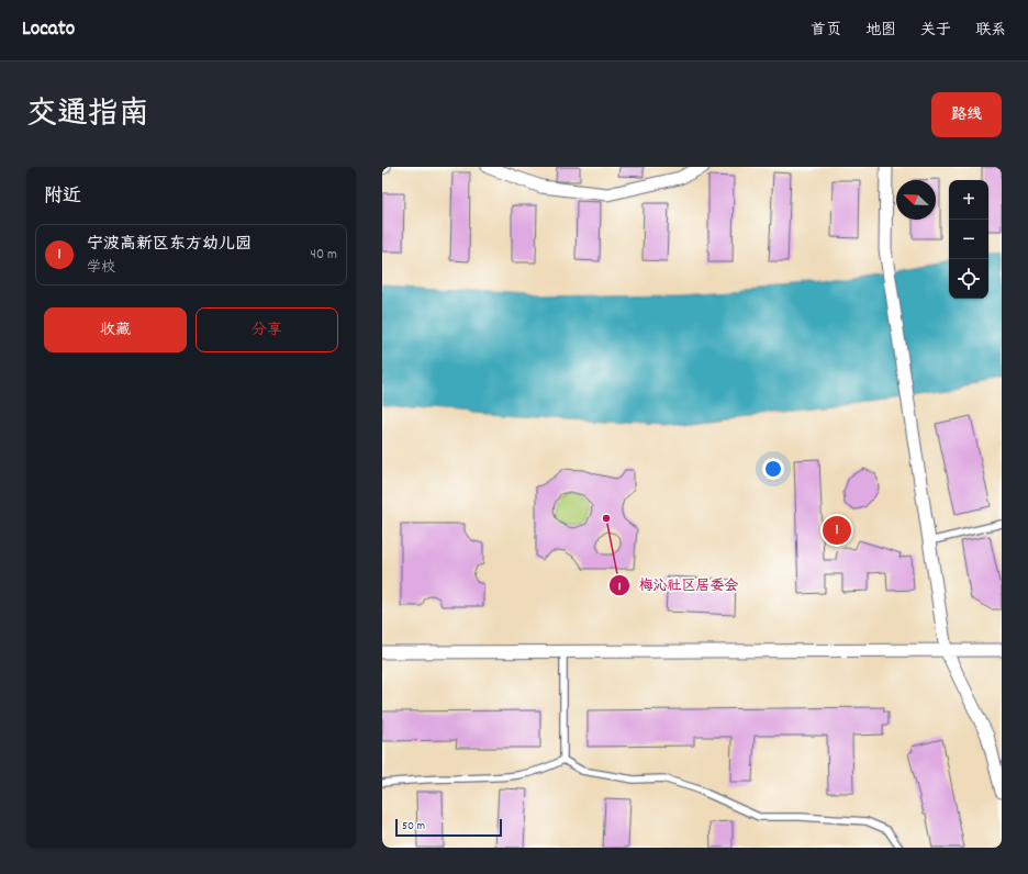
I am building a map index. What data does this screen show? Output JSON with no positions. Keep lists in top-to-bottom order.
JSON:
{
  "places": ["梅沁社区居委会"],
  "scale_bar": "50 m",
  "north": "top left",
  "page": {
    "header": "Locato",
    "nav": [
      "首页",
      "地图",
      "关于",
      "联系"
    ],
    "title": "交通指南",
    "buttons": [
      "路线",
      ["收藏", "分享"]
    ],
    "heading": "附近",
    "map_buttons": ["+", "−"],
    "list": [
      {
        "mark": "1",
        "name": "宁波高新区东方幼儿园",
        "note": "学校",
        "value": "40 m"
      }
    ],
    "pins": "1",
    "scale": "50 m"
  }
}
